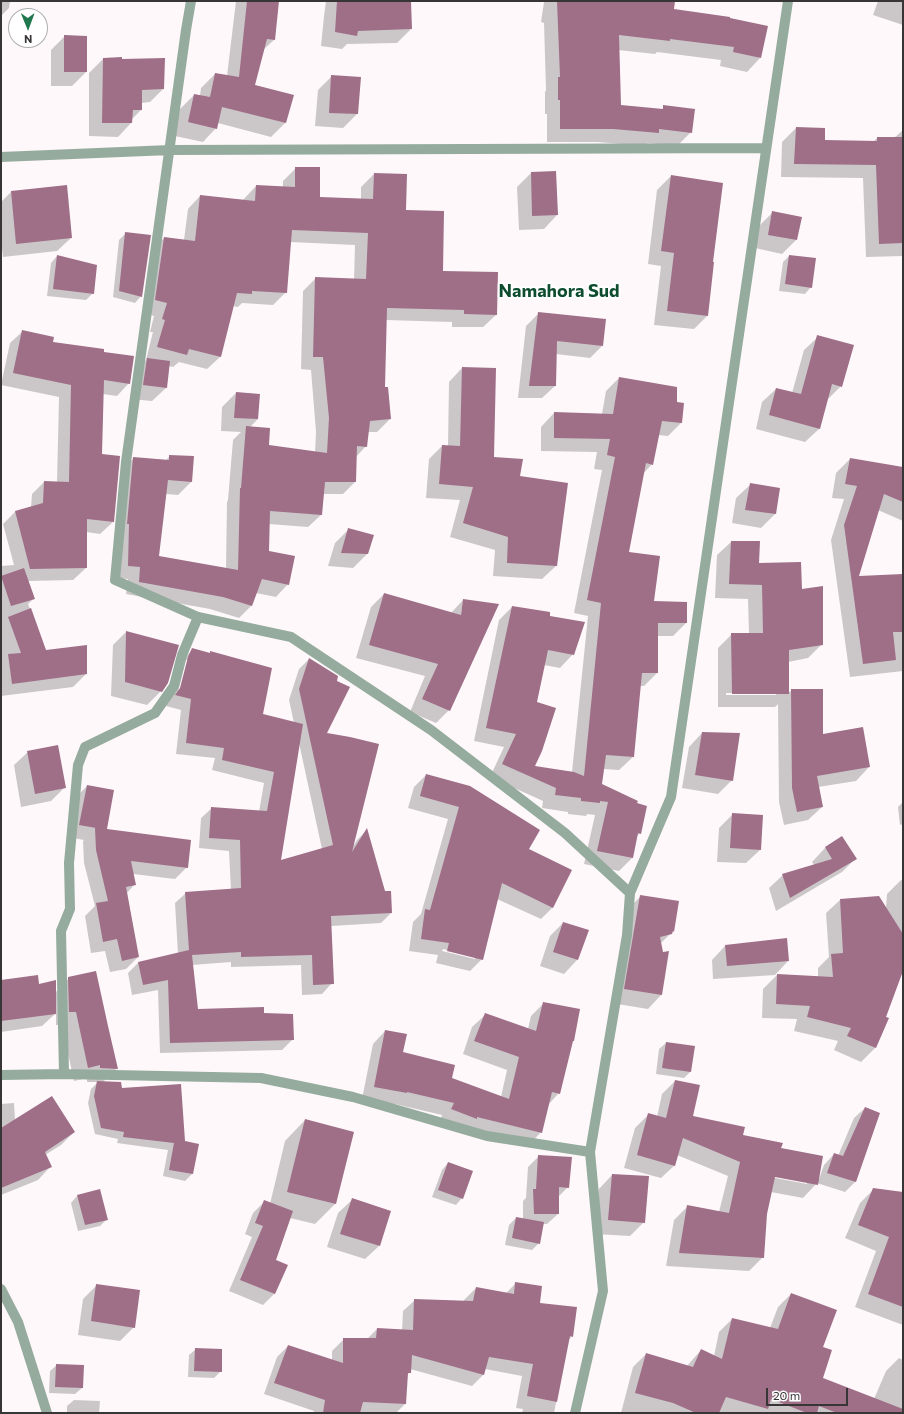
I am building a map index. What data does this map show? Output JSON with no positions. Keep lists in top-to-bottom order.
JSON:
{
  "districts": ["Namahora Sud"],
  "scale_bar": "20 m",
  "north": "bottom"
}
